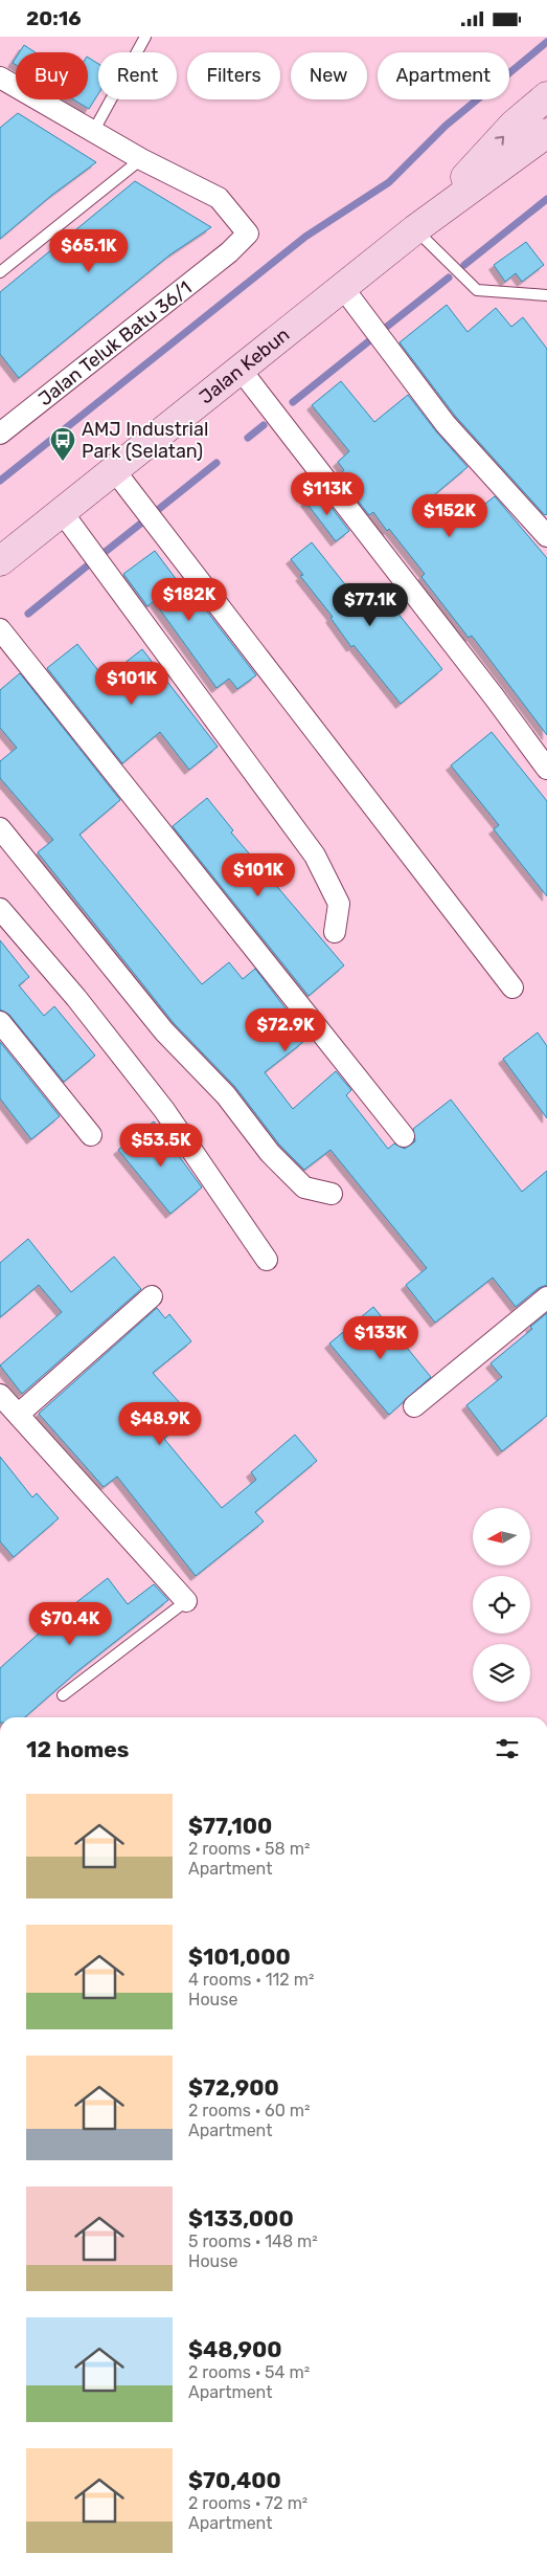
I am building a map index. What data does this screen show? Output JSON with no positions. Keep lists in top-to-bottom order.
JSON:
{
  "streets": {
    "main road": ["Jalan Kebun"],
    "street": ["Jalan Teluk Batu 36/1"]
  },
  "places": {
    "bus stop": ["AMJ Industrial Park (Selatan)"]
  },
  "north": "left",
  "page": {
    "status": "20:16",
    "chip": [
      "Buy",
      "Rent",
      "Filters",
      "New",
      "Apartment"
    ],
    "price": [
      "$65.1K",
      "$113K",
      "$152K",
      "$182K",
      "$77.1K",
      "$101K",
      "$101K",
      "$72.9K",
      "$53.5K",
      "$133K",
      "$48.9K",
      "$70.4K"
    ],
    "heading": "12 homes",
    "list": [
      {
        "name": "$77,100",
        "note": "2 rooms · 58 m² · Apartment"
      },
      {
        "name": "$101,000",
        "note": "4 rooms · 112 m² · House"
      },
      {
        "name": "$72,900",
        "note": "2 rooms · 60 m² · Apartment"
      },
      {
        "name": "$133,000",
        "note": "5 rooms · 148 m² · House"
      },
      {
        "name": "$48,900",
        "note": "2 rooms · 54 m² · Apartment"
      },
      {
        "name": "$70,400",
        "note": "2 rooms · 72 m² · Apartment"
      }
    ]
  }
}
